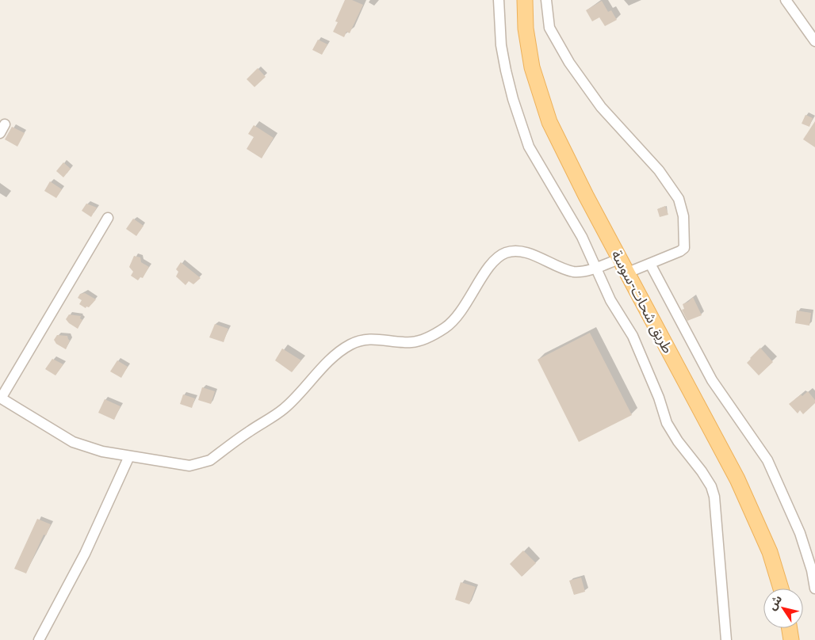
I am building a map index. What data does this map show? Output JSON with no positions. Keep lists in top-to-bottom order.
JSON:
{
  "streets": {
    "main road": ["طريق شحات-سوسة"]
  },
  "north": "top left"
}
